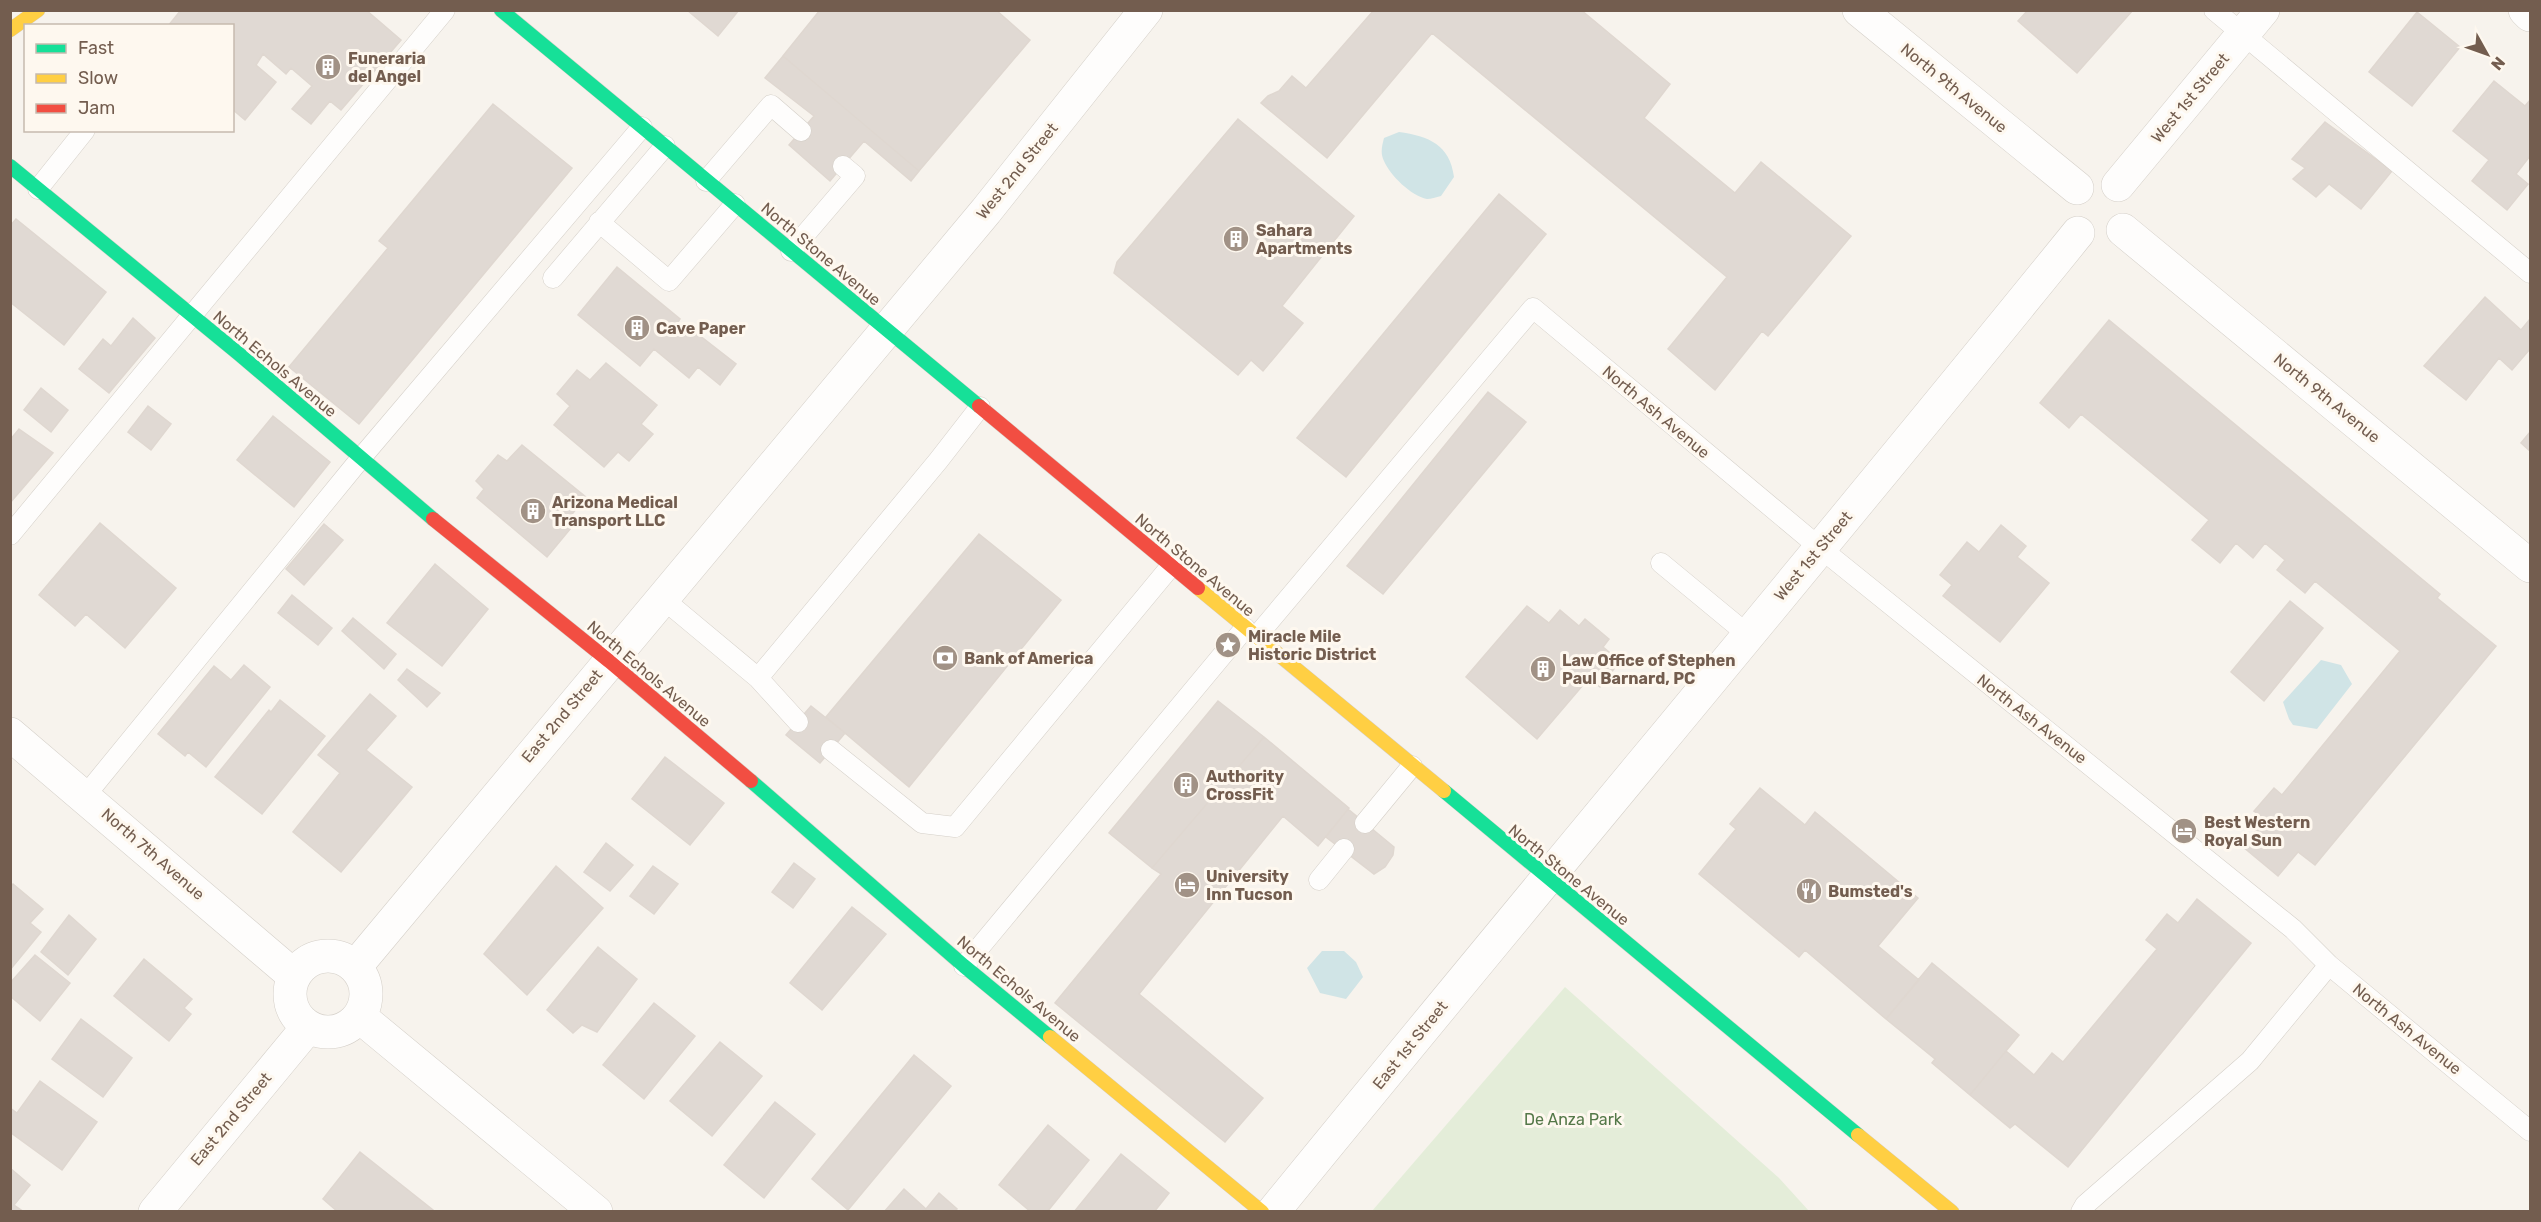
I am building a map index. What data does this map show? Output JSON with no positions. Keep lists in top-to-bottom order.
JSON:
{
  "streets": {
    "main road": ["North Stone Avenue", "North Echols Avenue"],
    "street": [
      "North 9th Avenue",
      "West 1st Street",
      "West 2nd Street",
      "East 2nd Street",
      "North 7th Avenue",
      "East 1st Street"
    ],
    "lane": ["North Ash Avenue"]
  },
  "crossings": [
    ["North 9th Avenue", "West 1st Street"],
    ["West 1st Street", "North Stone Avenue"],
    ["West 1st Street", "North Ash Avenue"],
    ["West 1st Street", "East 1st Street"],
    ["West 2nd Street", "North Stone Avenue"],
    ["West 2nd Street", "East 2nd Street"],
    ["North Stone Avenue", "North Ash Avenue"],
    ["North Stone Avenue", "East 2nd Street"],
    ["North Stone Avenue", "East 1st Street"],
    ["North Echols Avenue", "East 2nd Street"],
    ["East 2nd Street", "North 7th Avenue"]
  ],
  "parks": ["De Anza Park"],
  "places": {
    "building": [
      "Funeraria del Angel",
      "Sahara Apartments",
      "Cave Paper",
      "Arizona Medical Transport LLC",
      "Law Office of Stephen Paul Barnard, PC",
      "Authority CrossFit"
    ],
    "place": ["Miracle Mile Historic District"],
    "bank": ["Bank of America"],
    "hotel": ["Best Western Royal Sun", "University Inn Tucson"],
    "restaurant": ["Bumsted's"]
  },
  "legend": ["Fast", "Slow", "Jam"],
  "north": "bottom right"
}
